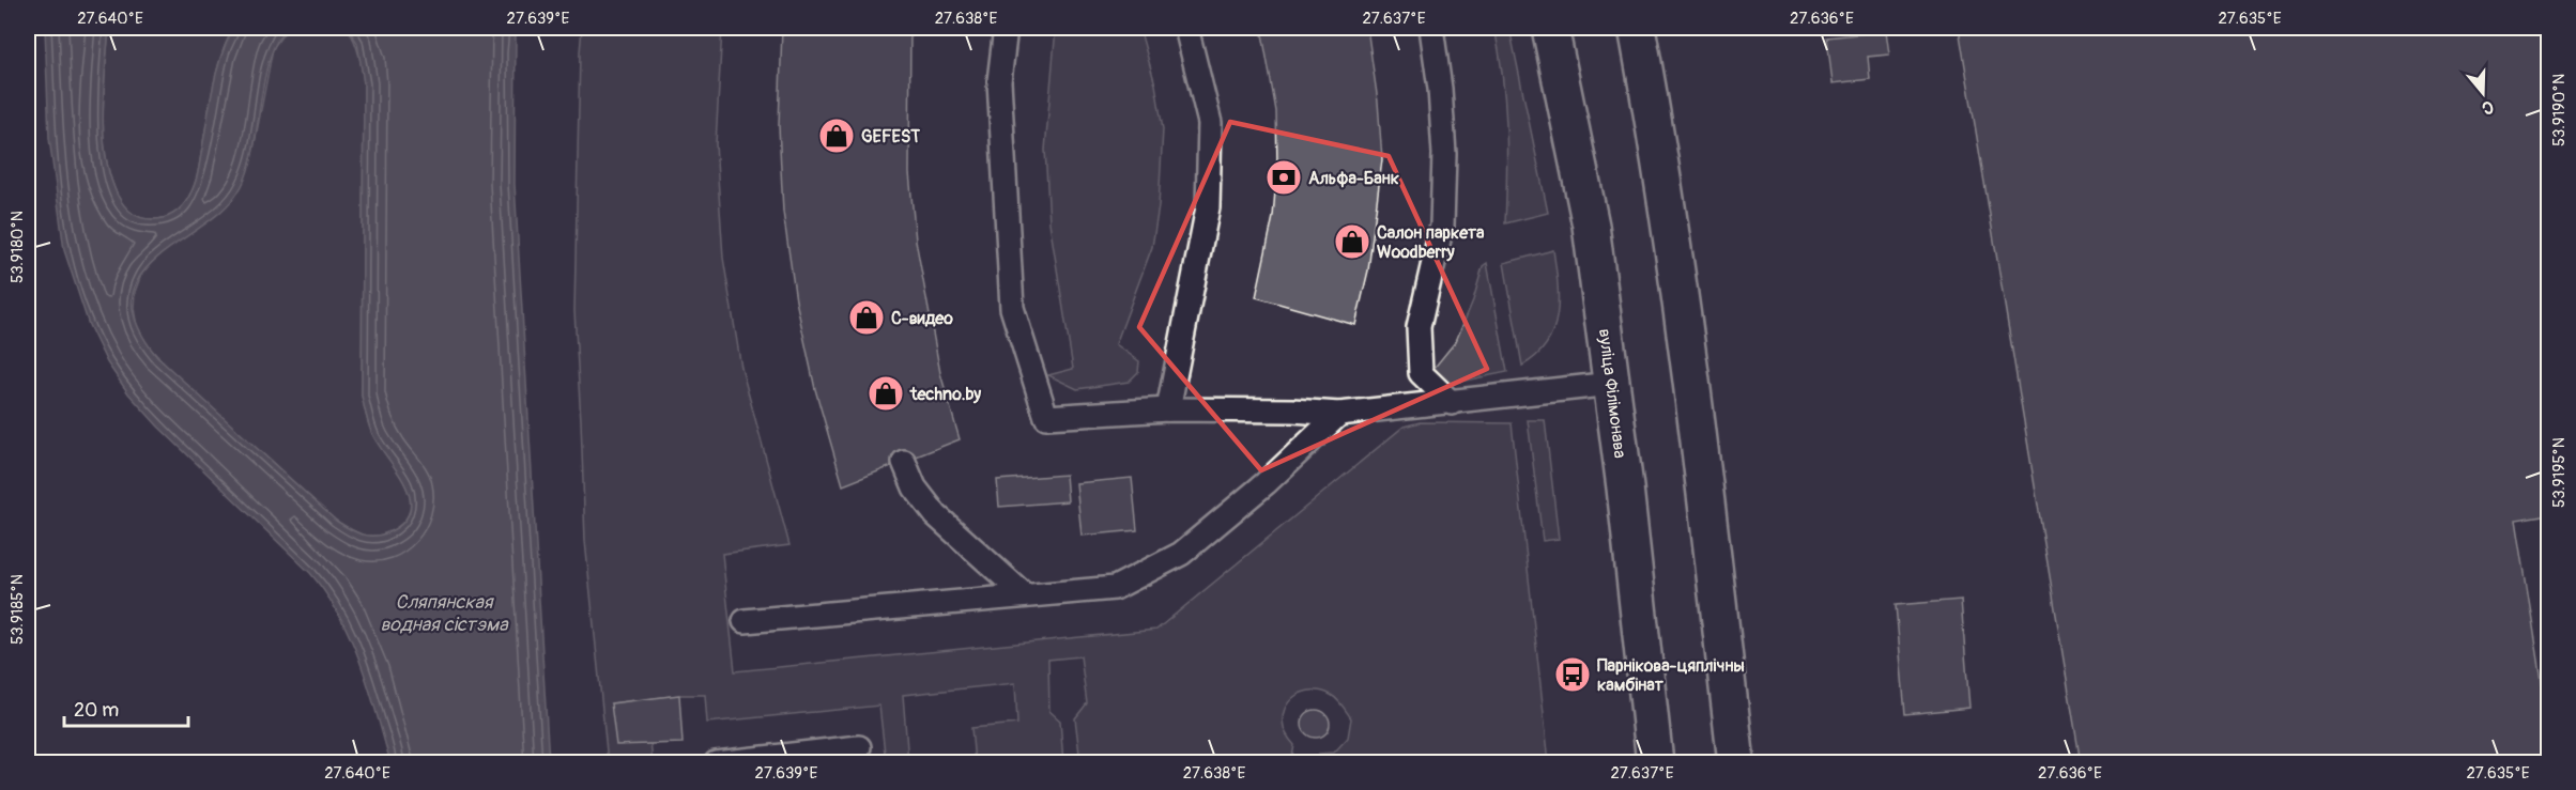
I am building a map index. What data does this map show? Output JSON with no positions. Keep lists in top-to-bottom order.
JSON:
{
  "streets": {
    "main road": ["вуліца Філімонава"]
  },
  "water": ["Сляпянская водная сістэма"],
  "places": {
    "shop": [
      "GEFEST",
      "Салон паркета Woodberry",
      "С-видео",
      "techno.by"
    ],
    "bank": ["Альфа-Банк"],
    "bus stop": ["Парнікова-цяплічны камбінат"]
  },
  "scale_bar": "20 m",
  "north": "bottom",
  "coordinates": [
    "27.640°E",
    "27.639°E",
    "27.638°E",
    "27.637°E",
    "27.636°E",
    "27.635°E",
    "53.9190°N",
    "53.9180°N",
    "53.9195°N",
    "53.9185°N"
  ]
}
